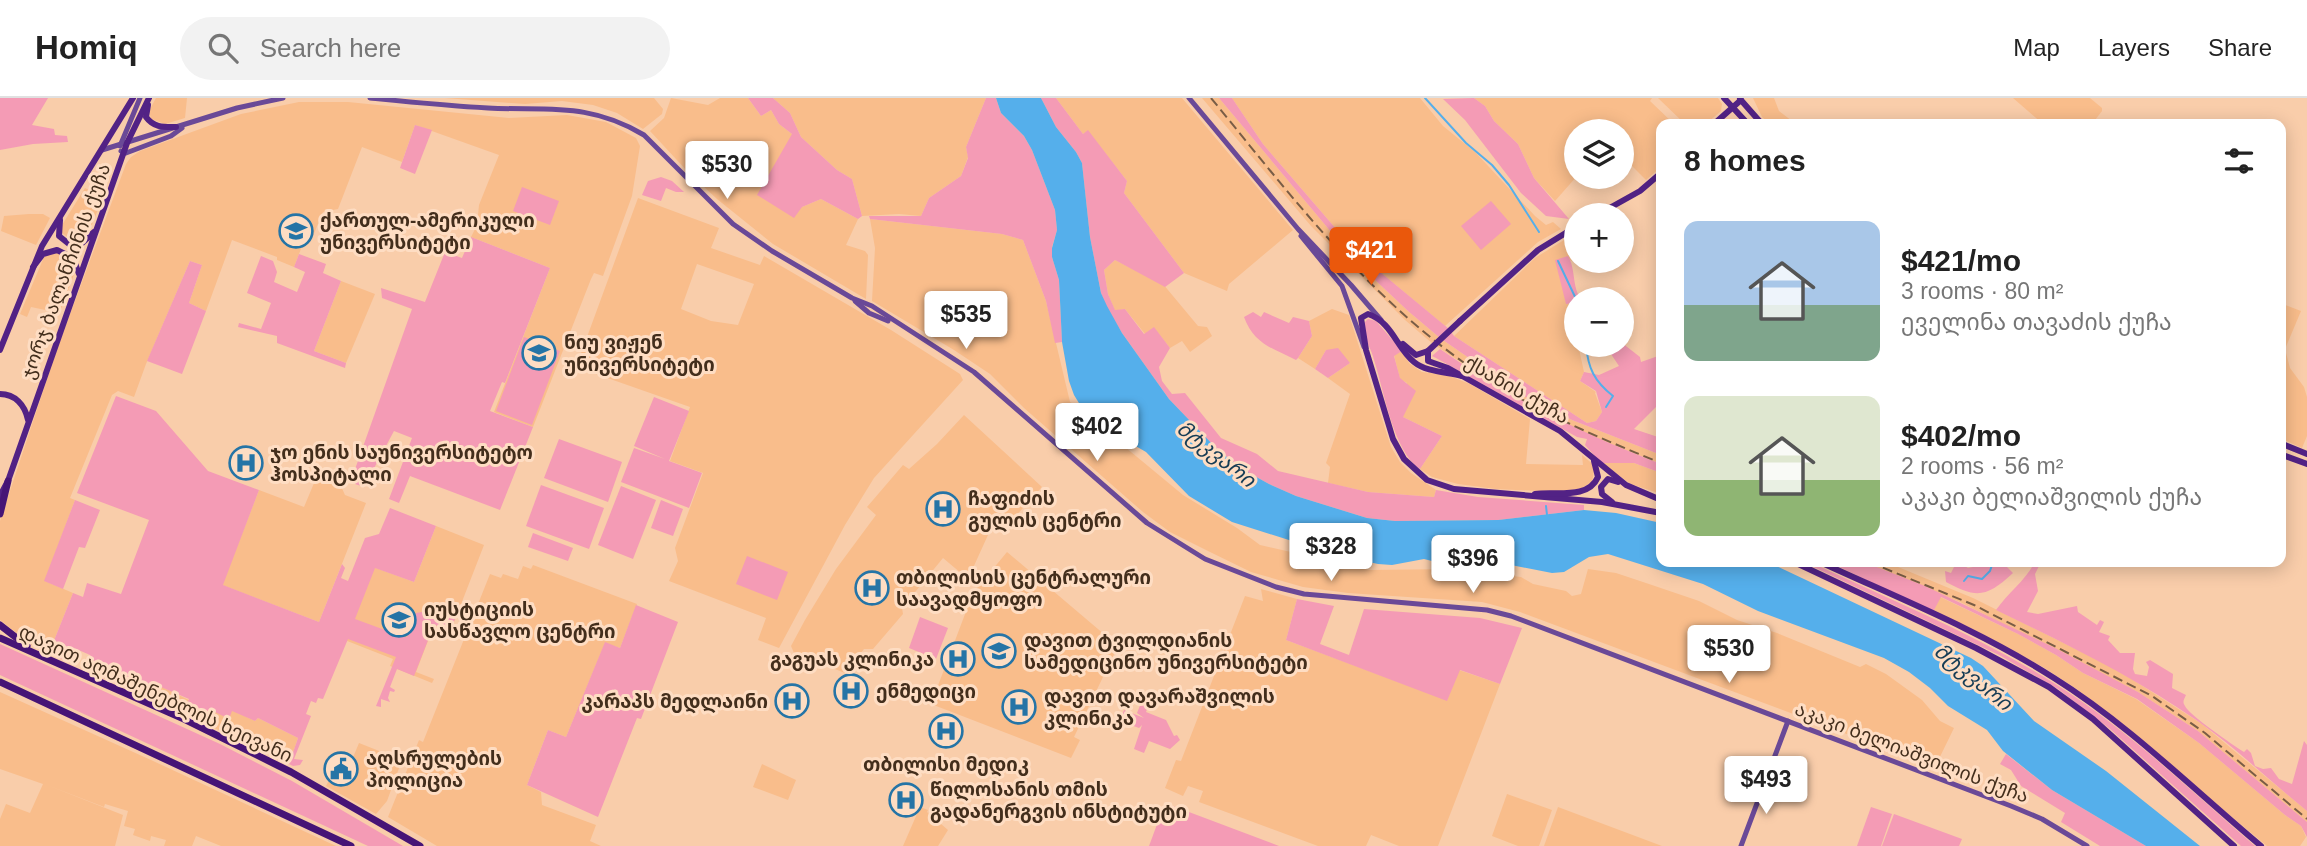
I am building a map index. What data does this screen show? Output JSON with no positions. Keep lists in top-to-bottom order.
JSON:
{
  "streets": {
    "highway": ["დავით აღმაშენებლის ხეივანი"],
    "main road": ["ჯორჯ ბალანჩინის ქუჩა", "ქსანის ქუჩა", "აკაკი ბელიაშვილის ქუჩა"]
  },
  "water": ["მტკვარი"],
  "places": {
    "school or university": [
      "ქართულ-ამერიკული უნივერსიტეტი",
      "ნიუ ვიჟენ უნივერსიტეტი",
      "იუსტიციის სასწავლო ცენტრი",
      "დავით ტვილდიანის სამედიცინო უნივერსიტეტი"
    ],
    "hospital": [
      "ჯო ენის საუნივერსიტეტო ჰოსპიტალი",
      "ჩაფიძის გულის ცენტრი",
      "თბილისის ცენტრალური საავადმყოფო",
      "გაგუას კლინიკა",
      "ენმედიცი",
      "კარაპს მედლაინი",
      "დავით დავარაშვილის კლინიკა",
      "თბილისი მედიკ",
      "წილოსანის თმის გადანერგვის ინსტიტუტი"
    ],
    "public building": ["აღსრულების პოლიცია"]
  },
  "page": {
    "header": "Homiq",
    "search": "Search here",
    "nav": ["Map", "Layers", "Share"],
    "map_buttons": ["+", "−"],
    "heading": "8 homes",
    "price": [
      "$530",
      "$421",
      "$535",
      "$402",
      "$328",
      "$396",
      "$530",
      "$493"
    ],
    "list": [
      {
        "name": "$421/mo",
        "note": "3 rooms · 80 m² · ეველინა თავაძის ქუჩა"
      },
      {
        "name": "$402/mo",
        "note": "2 rooms · 56 m² · აკაკი ბელიაშვილის ქუჩა"
      }
    ]
  }
}
